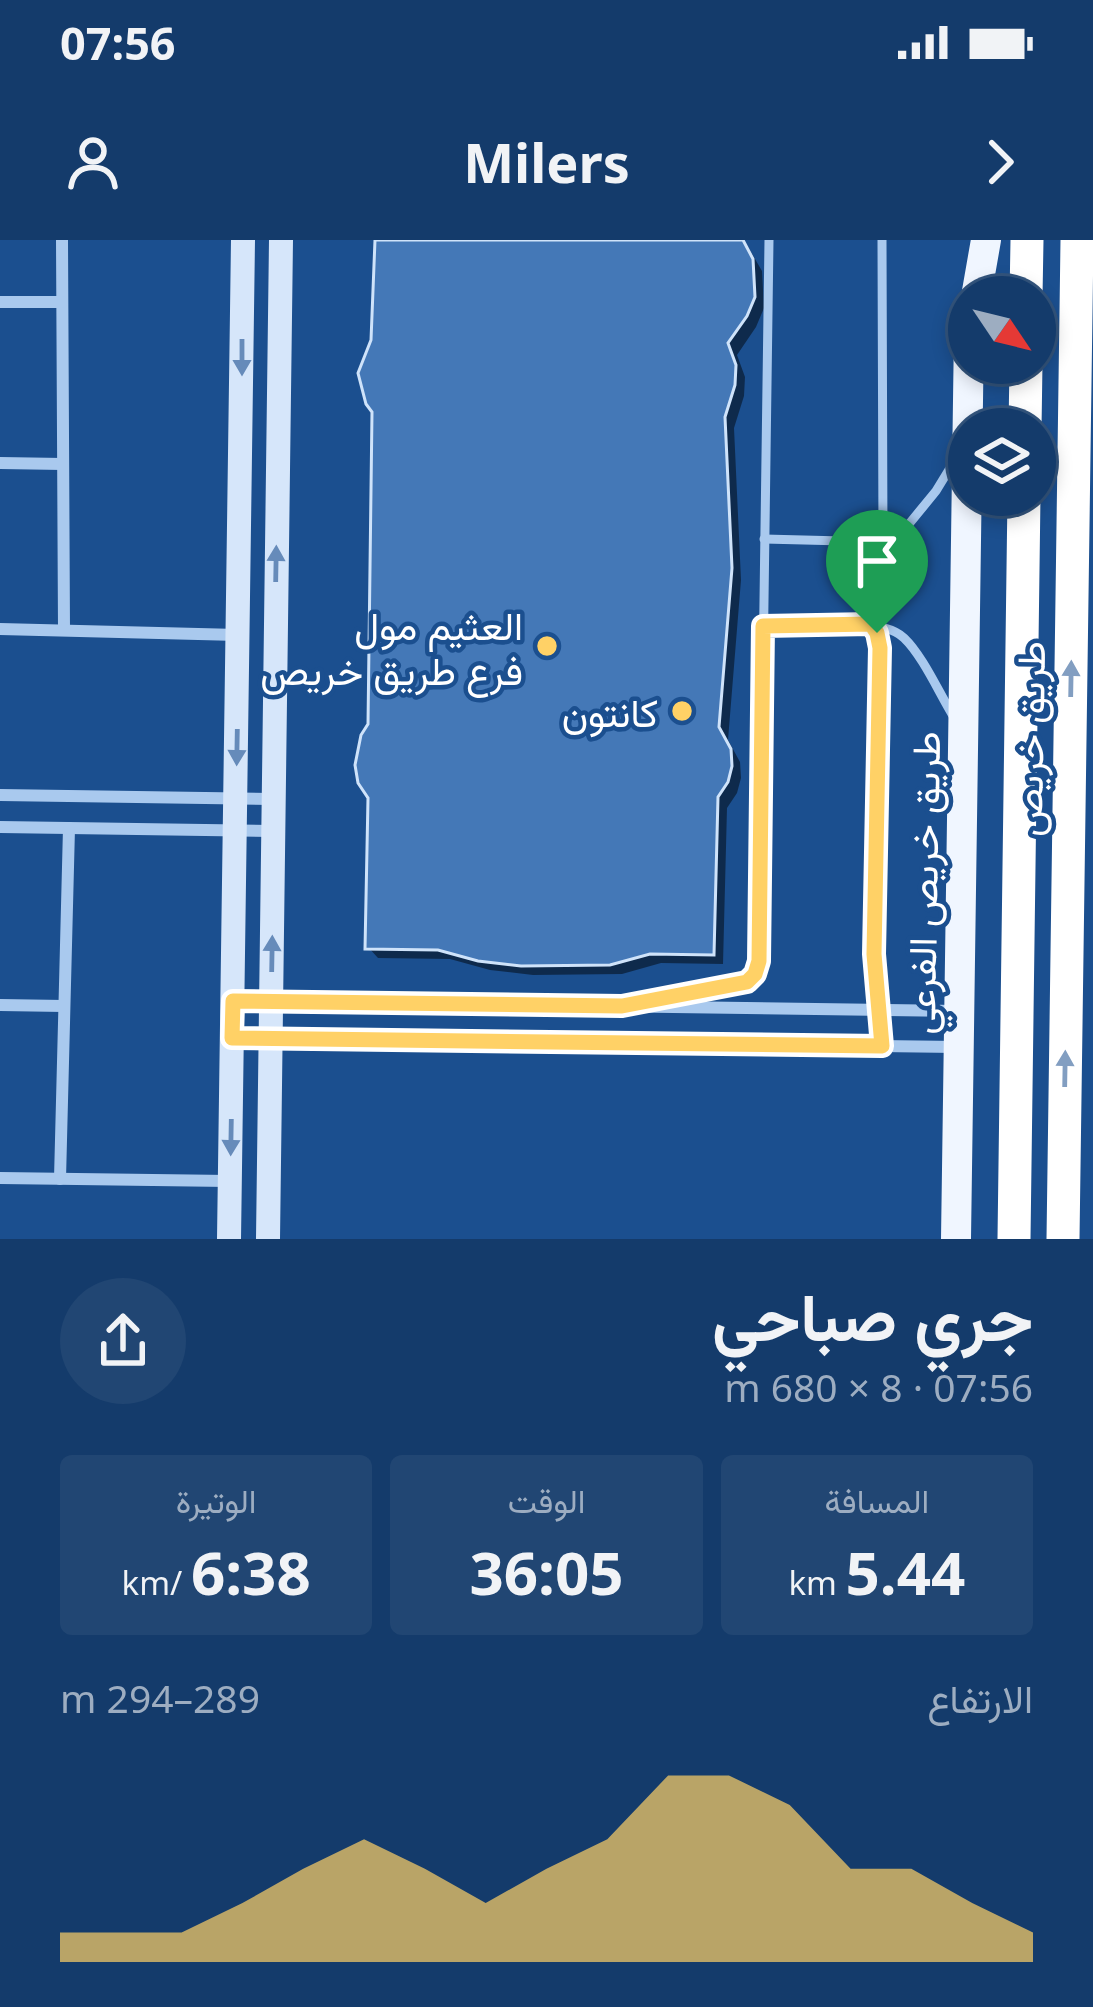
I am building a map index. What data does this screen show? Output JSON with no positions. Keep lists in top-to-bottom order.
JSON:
{
  "streets": {
    "highway": ["طريق خريص"],
    "main road": ["طريق خريص الفرعي"]
  },
  "places": ["العثيم مول فرع طريق خريص", "كانتون"],
  "north": "bottom right",
  "page": {
    "status": "07:56",
    "header": "Milers",
    "heading": ["جري صباحي", "07:56 · 8 × 680 m"],
    "stats": [
      ["المسافة", "5.44 km"],
      ["الوقت", "36:05"],
      ["الوتيرة", "6:38 /km"]
    ],
    "chart": ["الارتفاع", "289–294 m"]
  }
}
